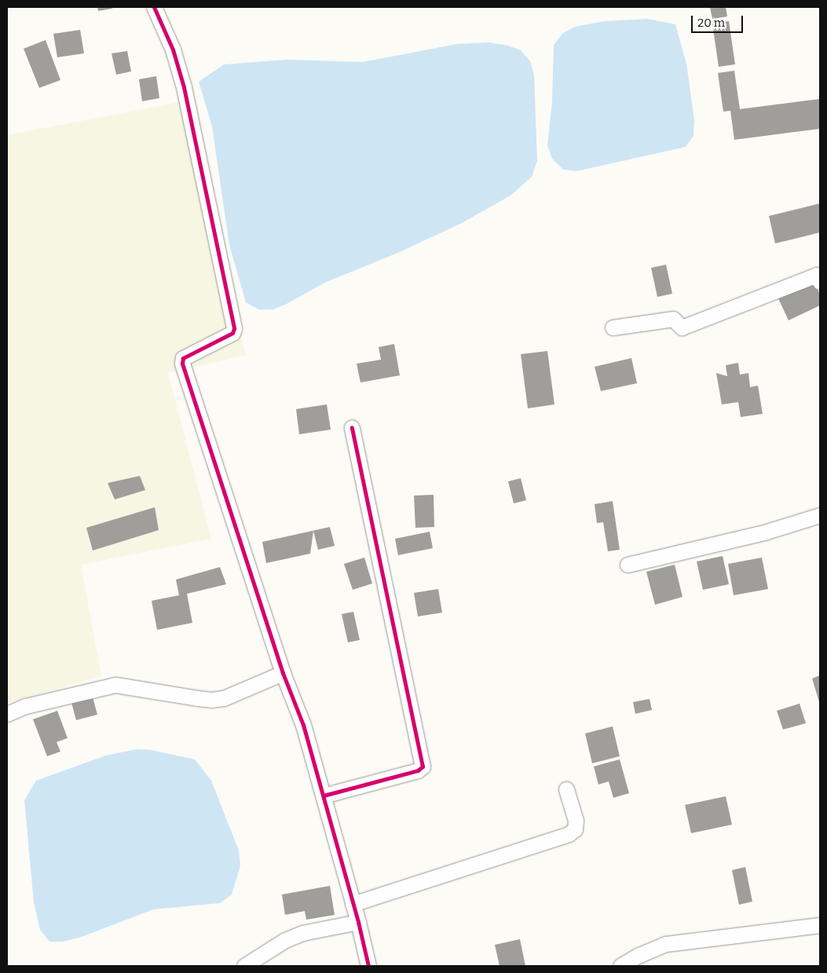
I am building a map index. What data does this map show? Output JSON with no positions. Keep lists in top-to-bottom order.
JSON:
{
  "scale_bar": "20 m"
}
